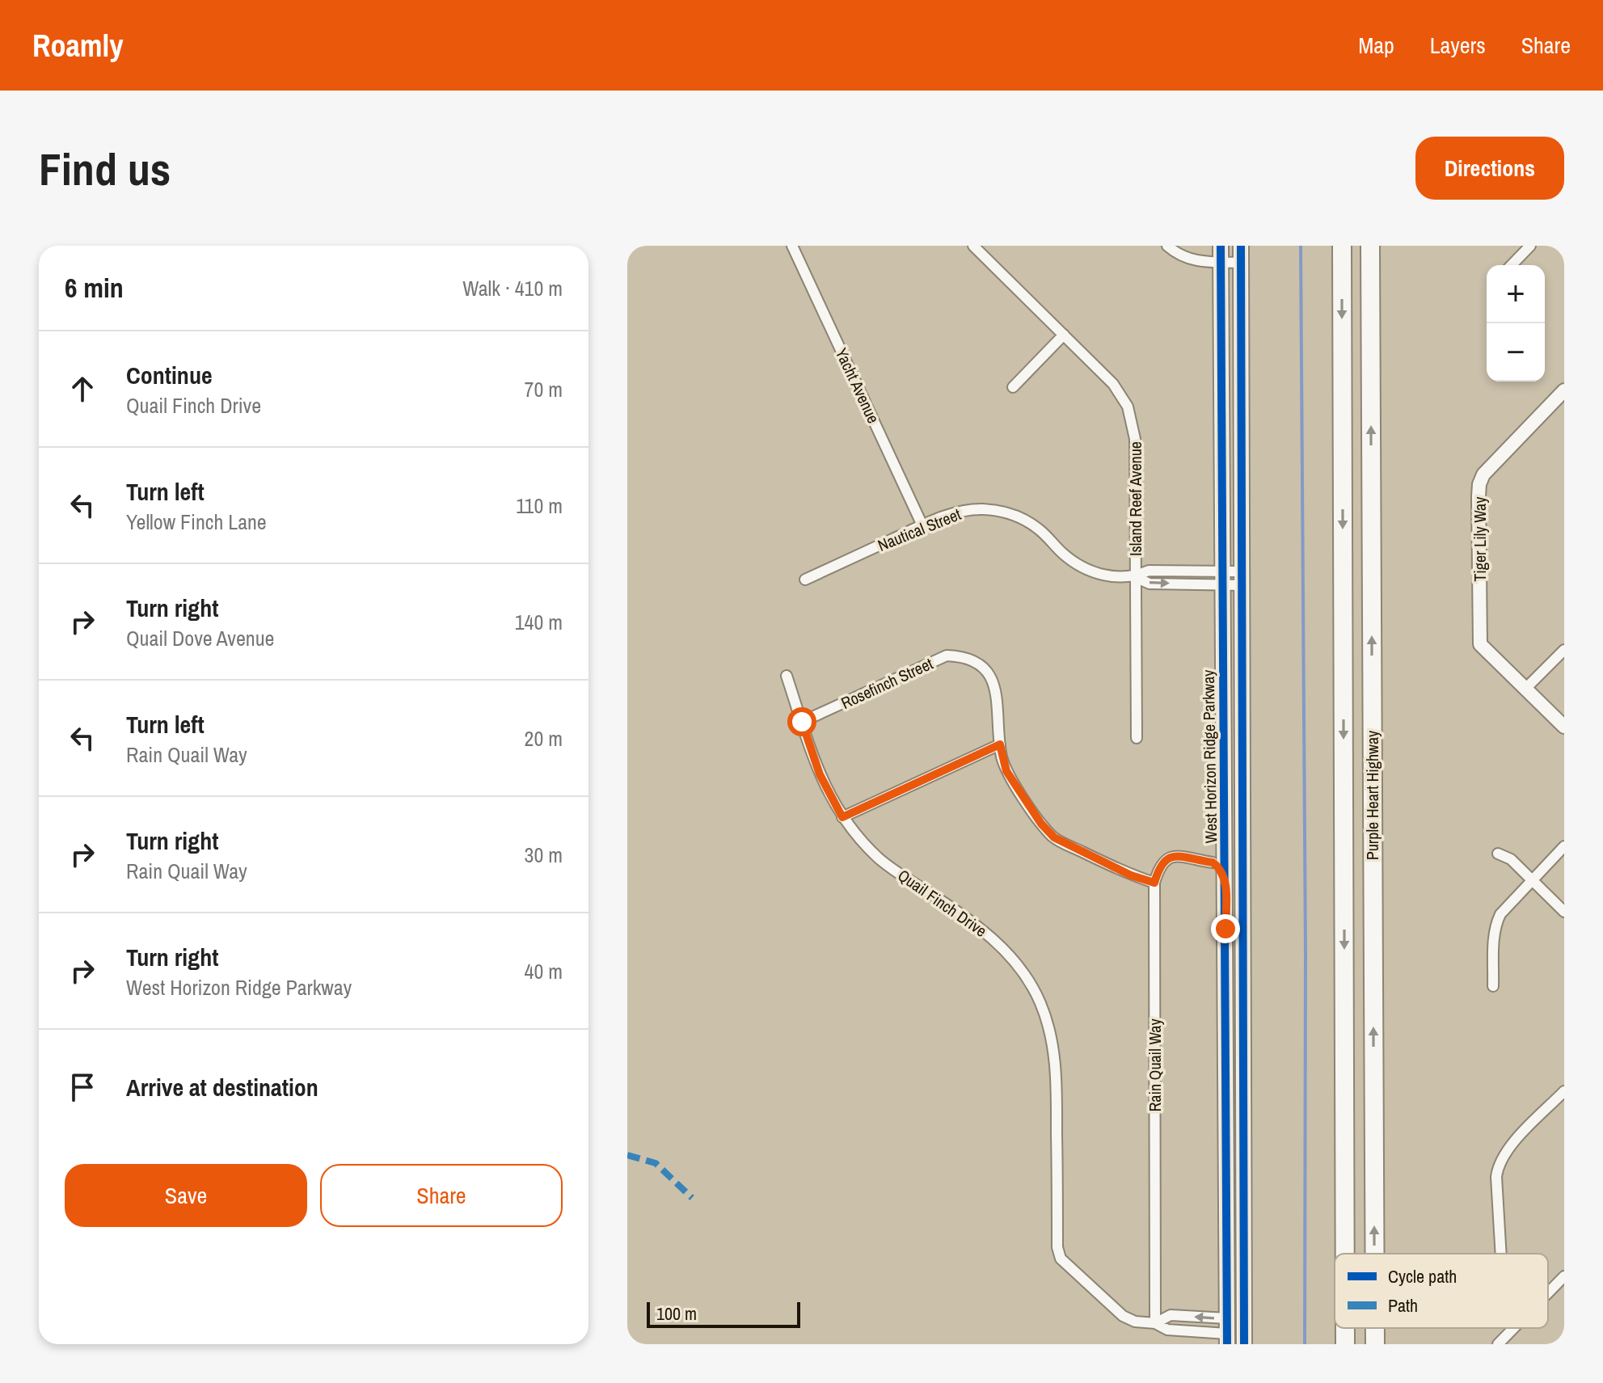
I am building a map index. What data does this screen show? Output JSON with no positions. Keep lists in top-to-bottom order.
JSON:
{
  "streets": {
    "highway": ["Purple Heart Highway"],
    "main road": ["West Horizon Ridge Parkway"],
    "street": [
      "Yacht Avenue",
      "Island Reef Avenue",
      "Nautical Street",
      "Tiger Lily Way",
      "Rosefinch Street",
      "Quail Finch Drive",
      "Rain Quail Way"
    ]
  },
  "crossings": [
    ["Yacht Avenue", "Nautical Street"],
    ["Island Reef Avenue", "Nautical Street"],
    ["Nautical Street", "West Horizon Ridge Parkway"],
    ["Rosefinch Street", "Quail Finch Drive"],
    ["West Horizon Ridge Parkway", "Quail Finch Drive"],
    ["Quail Finch Drive", "Rain Quail Way"]
  ],
  "legend": ["Cycle path", "Path"],
  "scale_bar": "100 m",
  "page": {
    "header": "Roamly",
    "nav": ["Map", "Layers", "Share"],
    "buttons": [
      "Directions",
      ["Save", "Share"]
    ],
    "title": "Find us",
    "heading": ["6 min", "Walk · 410 m"],
    "map_buttons": ["+", "−"],
    "list": [
      ["Continue", "Quail Finch Drive", "70 m"],
      ["Turn left", "Yellow Finch Lane", "110 m"],
      ["Turn right", "Quail Dove Avenue", "140 m"],
      ["Turn left", "Rain Quail Way", "20 m"],
      ["Turn right", "Rain Quail Way", "30 m"],
      ["Turn right", "West Horizon Ridge Parkway", "40 m"],
      "Arrive at destination"
    ],
    "scale": "100 m"
  }
}
